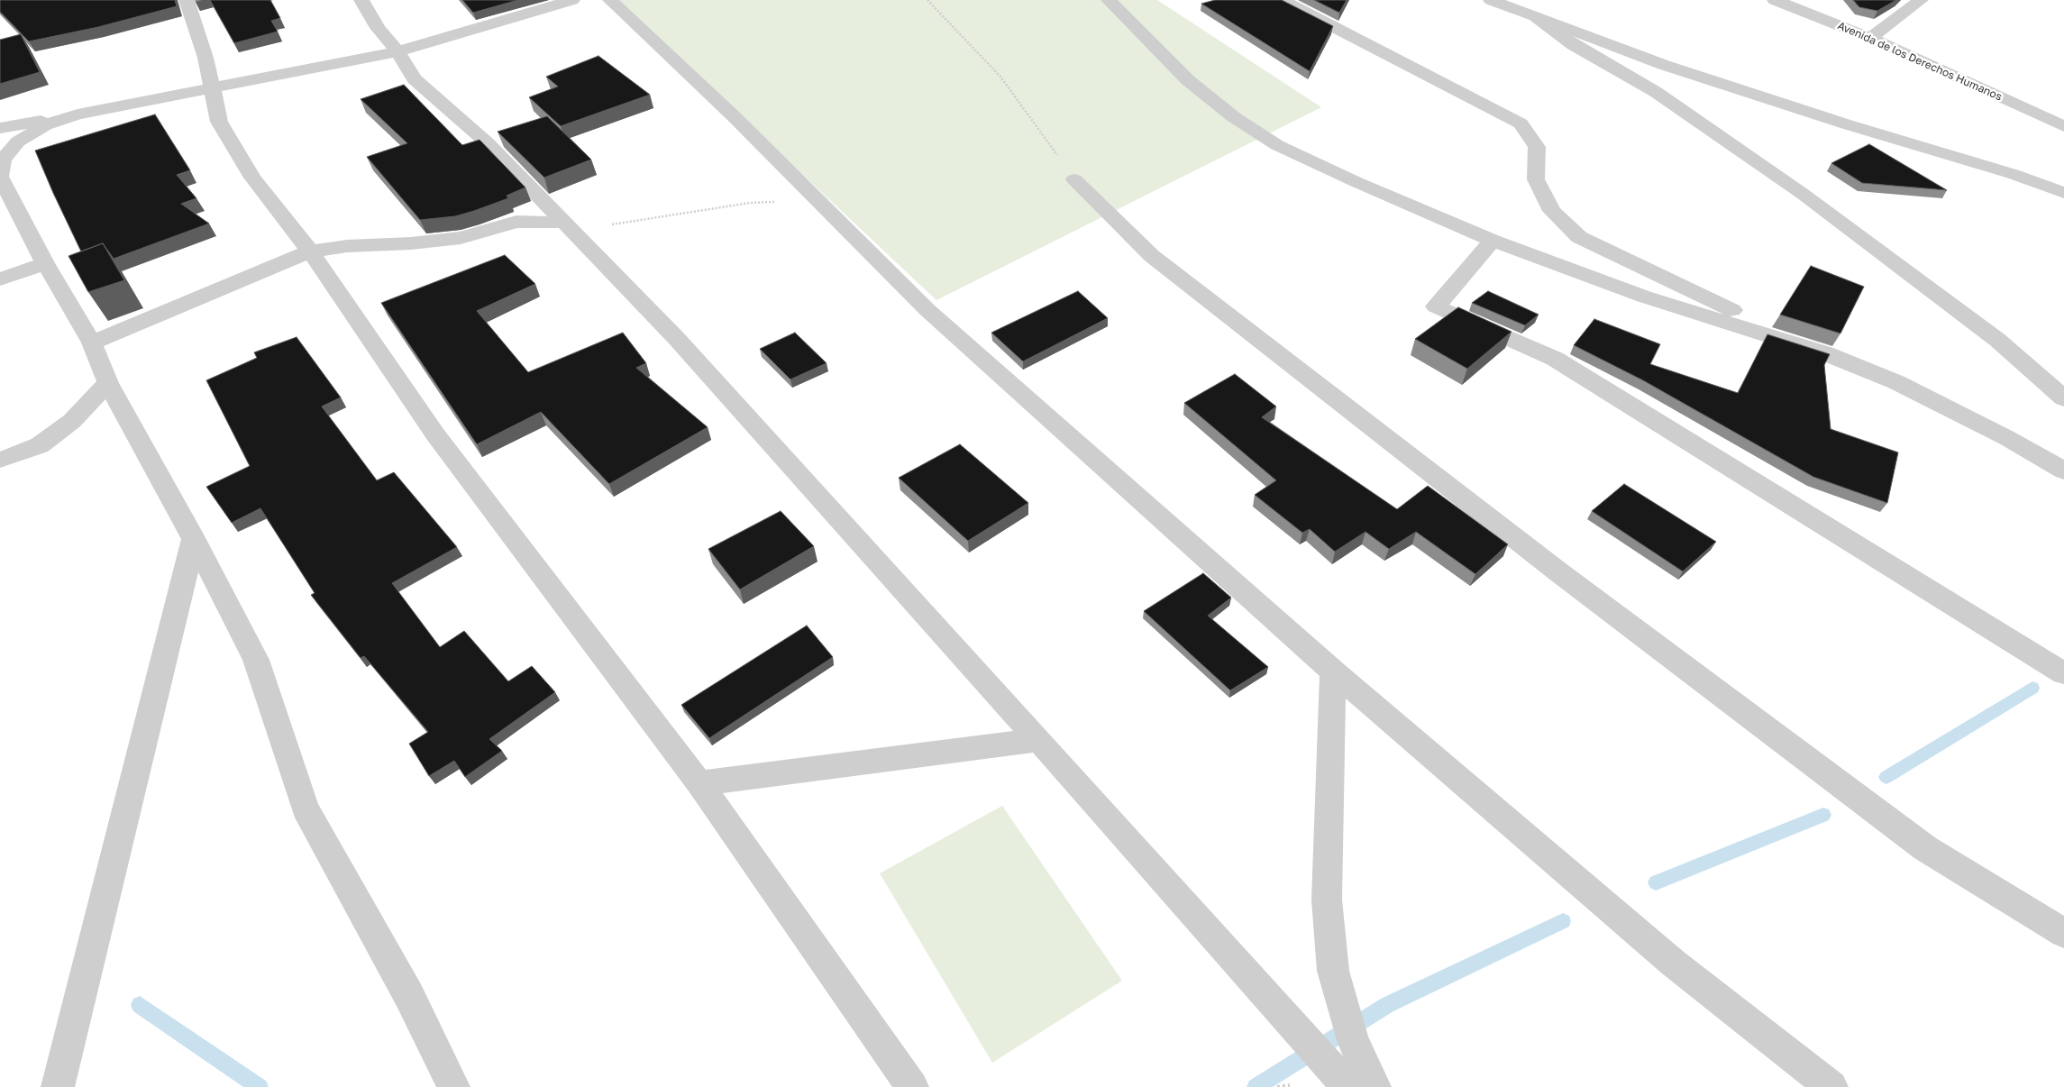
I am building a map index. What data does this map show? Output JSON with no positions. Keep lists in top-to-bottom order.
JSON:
{
  "streets": {
    "street": ["Avenida de los Derechos Humanos"]
  }
}
